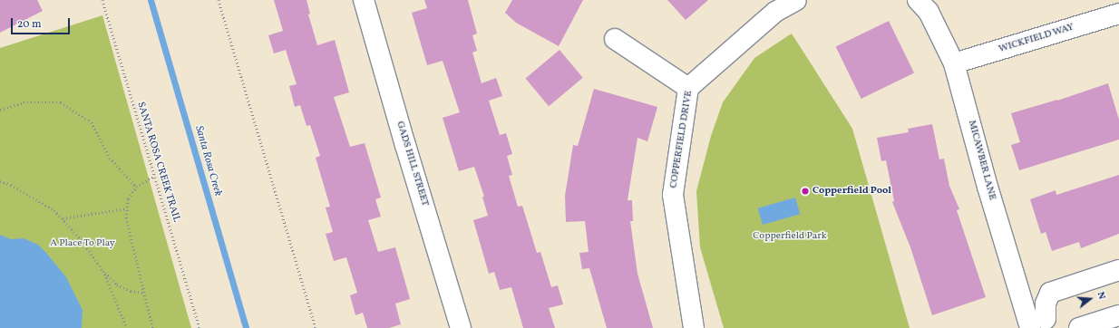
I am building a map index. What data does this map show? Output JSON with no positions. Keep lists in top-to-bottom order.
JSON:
{
  "streets": {
    "street": [
      "WICKFIELD WAY",
      "COPPERFIELD DRIVE",
      "MICAWBER LANE",
      "GADS HILL STREET"
    ],
    "path": ["SANTA ROSA CREEK TRAIL"]
  },
  "crossings": [
    ["WICKFIELD WAY", "MICAWBER LANE"]
  ],
  "water": ["Santa Rosa Creek"],
  "parks": ["Copperfield Park", "A Place To Play"],
  "places": ["Copperfield Pool"],
  "scale_bar": "20 m",
  "north": "right"
}
